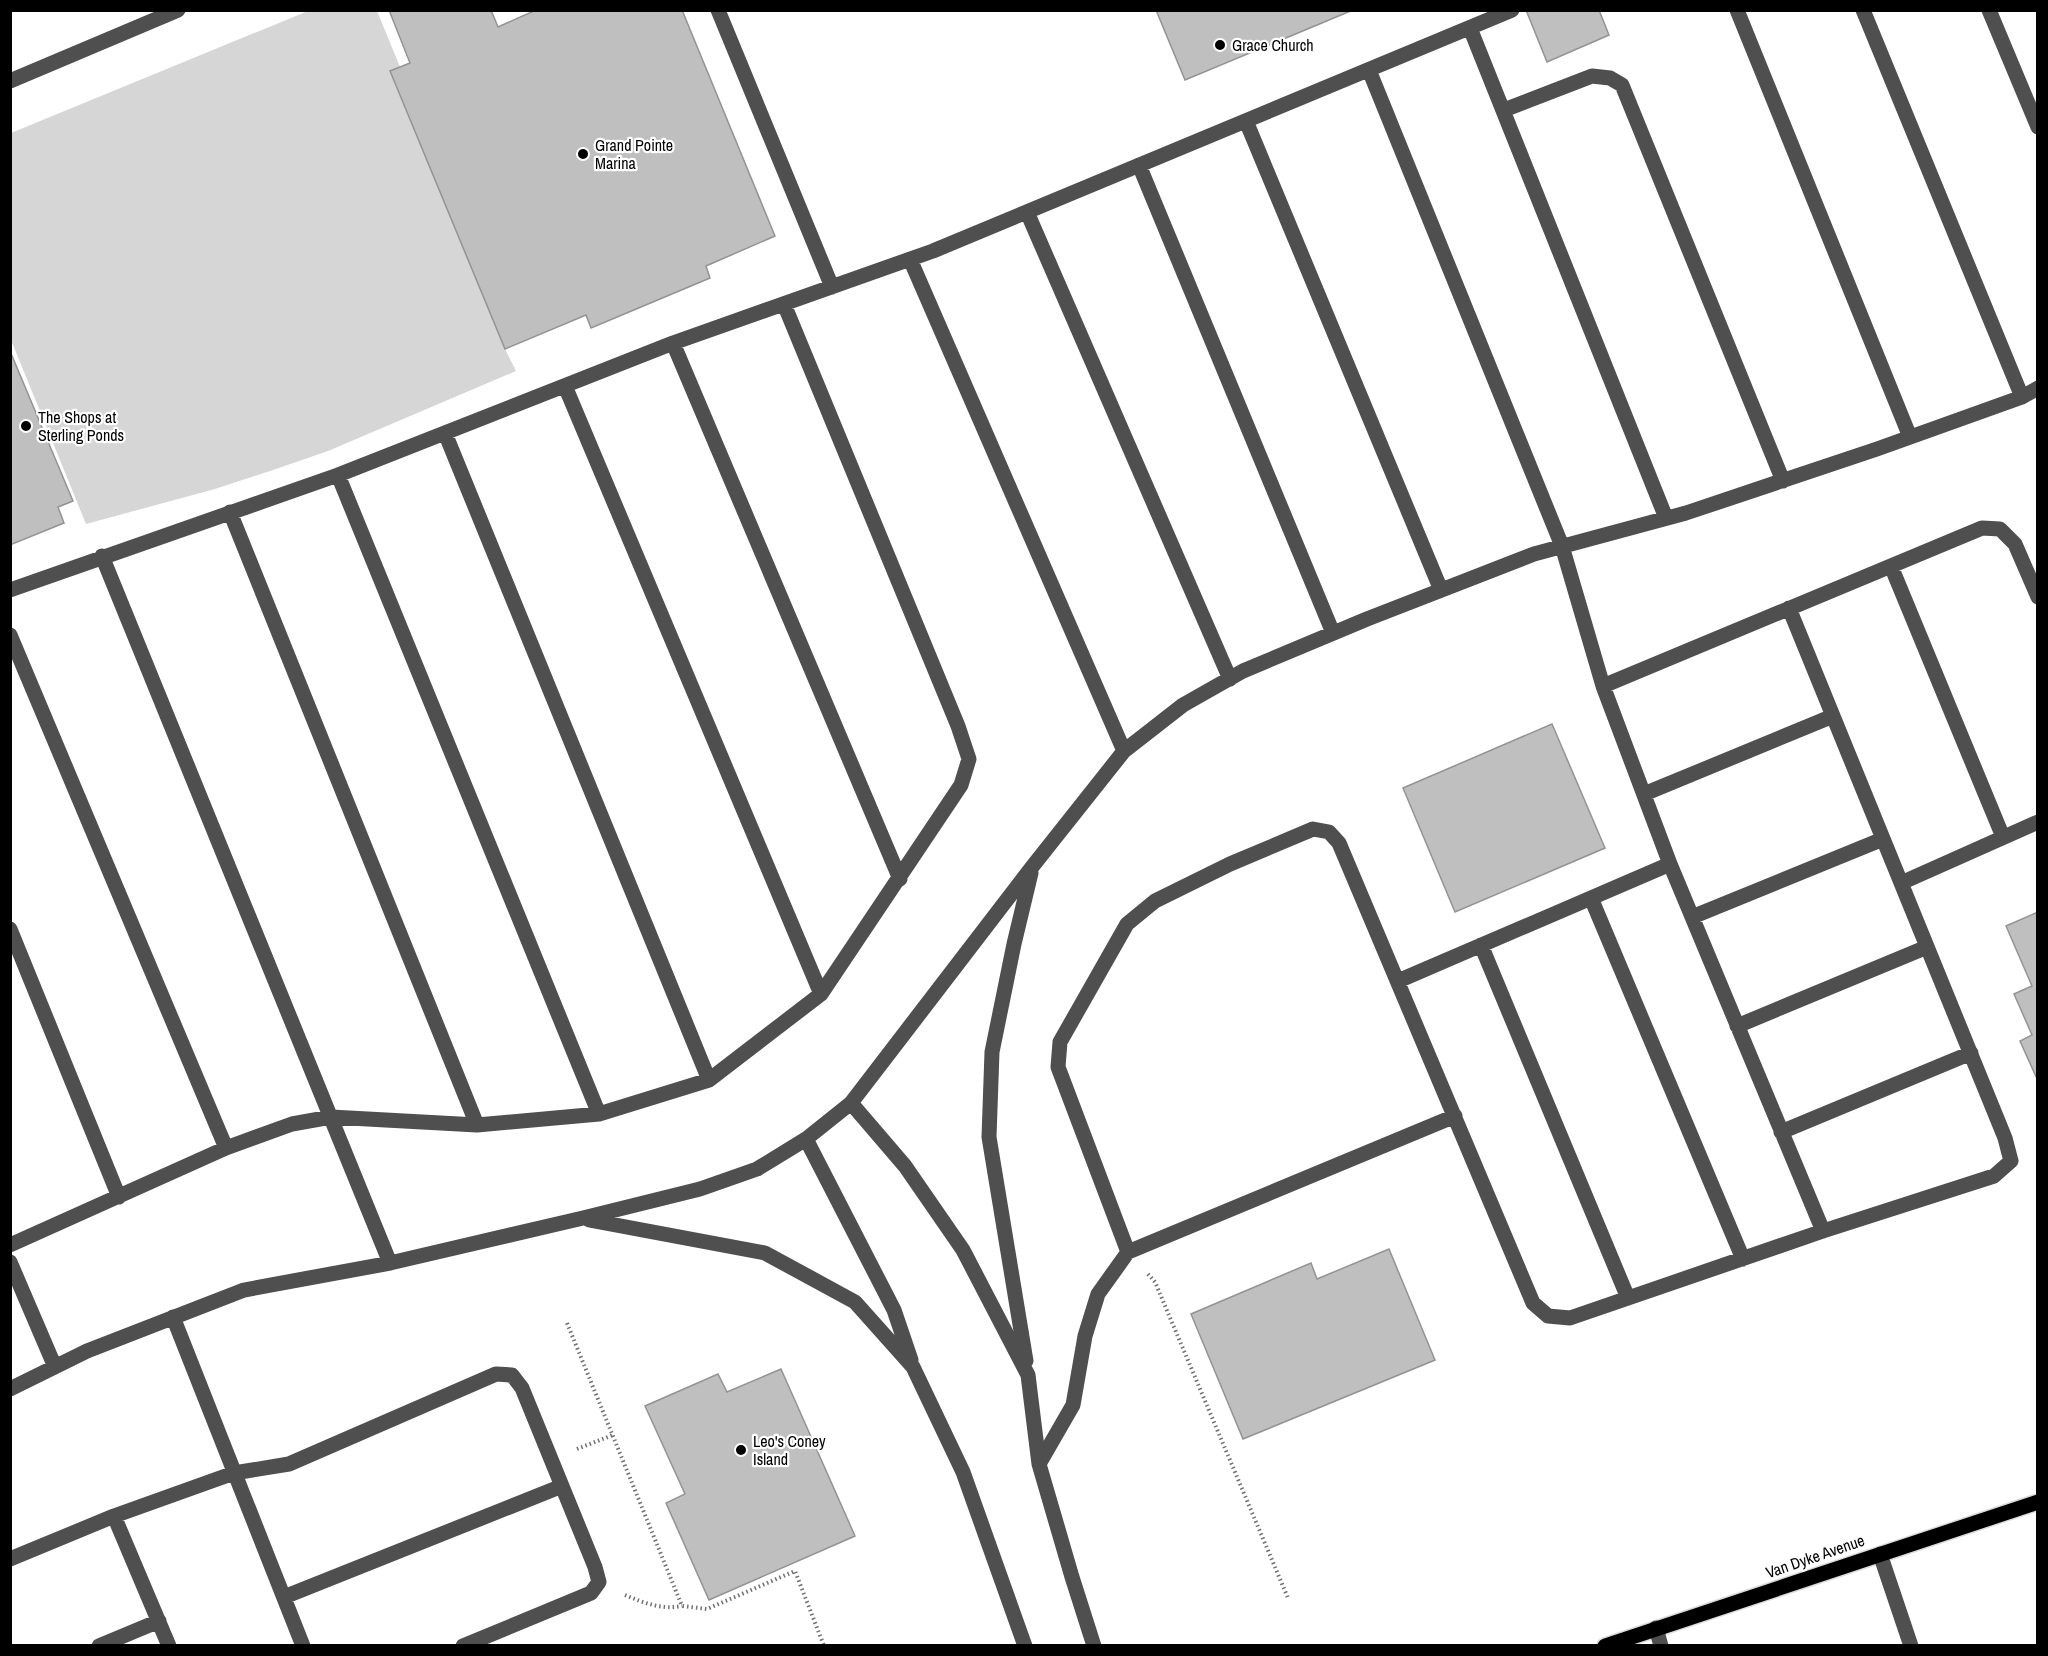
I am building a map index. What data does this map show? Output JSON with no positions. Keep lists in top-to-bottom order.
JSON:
{
  "streets": {
    "main road": ["Van Dyke Avenue"]
  },
  "places": [
    "Grace Church",
    "Grand Pointe Marina",
    "The Shops at Sterling Ponds",
    "Leo's Coney Island"
  ]
}
